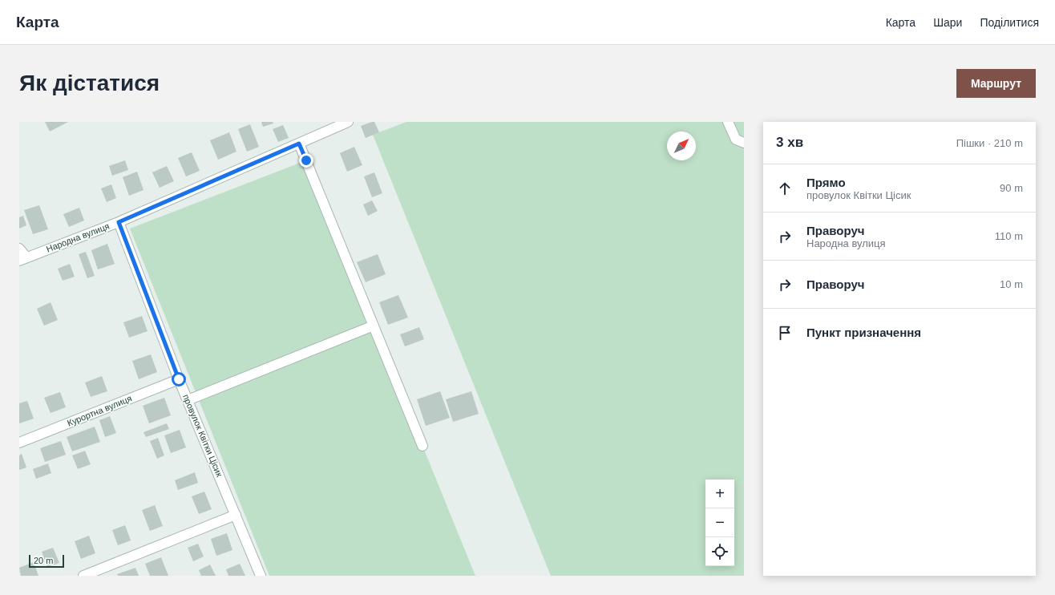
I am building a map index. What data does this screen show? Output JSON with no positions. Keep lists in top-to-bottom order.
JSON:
{
  "streets": {
    "street": ["Народна вулиця", "Курортна вулиця", "провулок Квітки Цісик"]
  },
  "crossings": [
    ["Народна вулиця", "провулок Квітки Цісик"],
    ["Курортна вулиця", "провулок Квітки Цісик"]
  ],
  "scale_bar": "20 m",
  "north": "top right",
  "page": {
    "header": "Карта",
    "nav": ["Карта", "Шари", "Поділитися"],
    "buttons": "Маршрут",
    "title": "Як дістатися",
    "heading": ["3 хв", "Пішки · 210 m"],
    "list": [
      ["Прямо", "провулок Квітки Цісик", "90 m"],
      ["Праворуч", "Народна вулиця", "110 m"],
      ["Праворуч", "10 m"],
      "Пункт призначення"
    ],
    "map_buttons": ["+", "−"],
    "scale": "20 m"
  }
}
